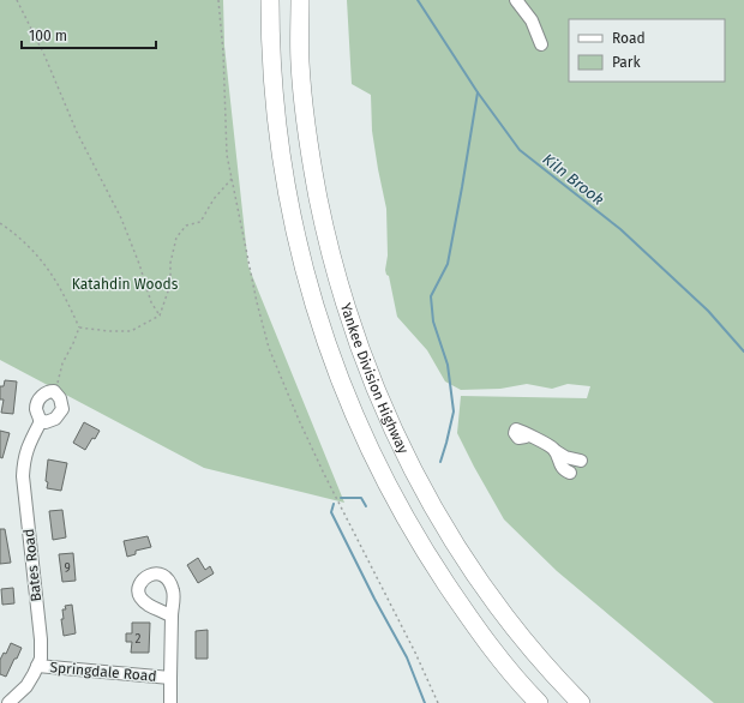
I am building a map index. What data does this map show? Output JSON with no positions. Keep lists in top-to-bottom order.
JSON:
{
  "streets": {
    "highway": ["Yankee Division Highway"],
    "street": ["Bates Road", "Springdale Road"]
  },
  "crossings": [
    ["Bates Road", "Springdale Road"]
  ],
  "water": ["Kiln Brook"],
  "parks": ["Katahdin Woods"],
  "house_numbers": ["9", "2"],
  "legend": ["Road", "Park"],
  "scale_bar": "100 m"
}
